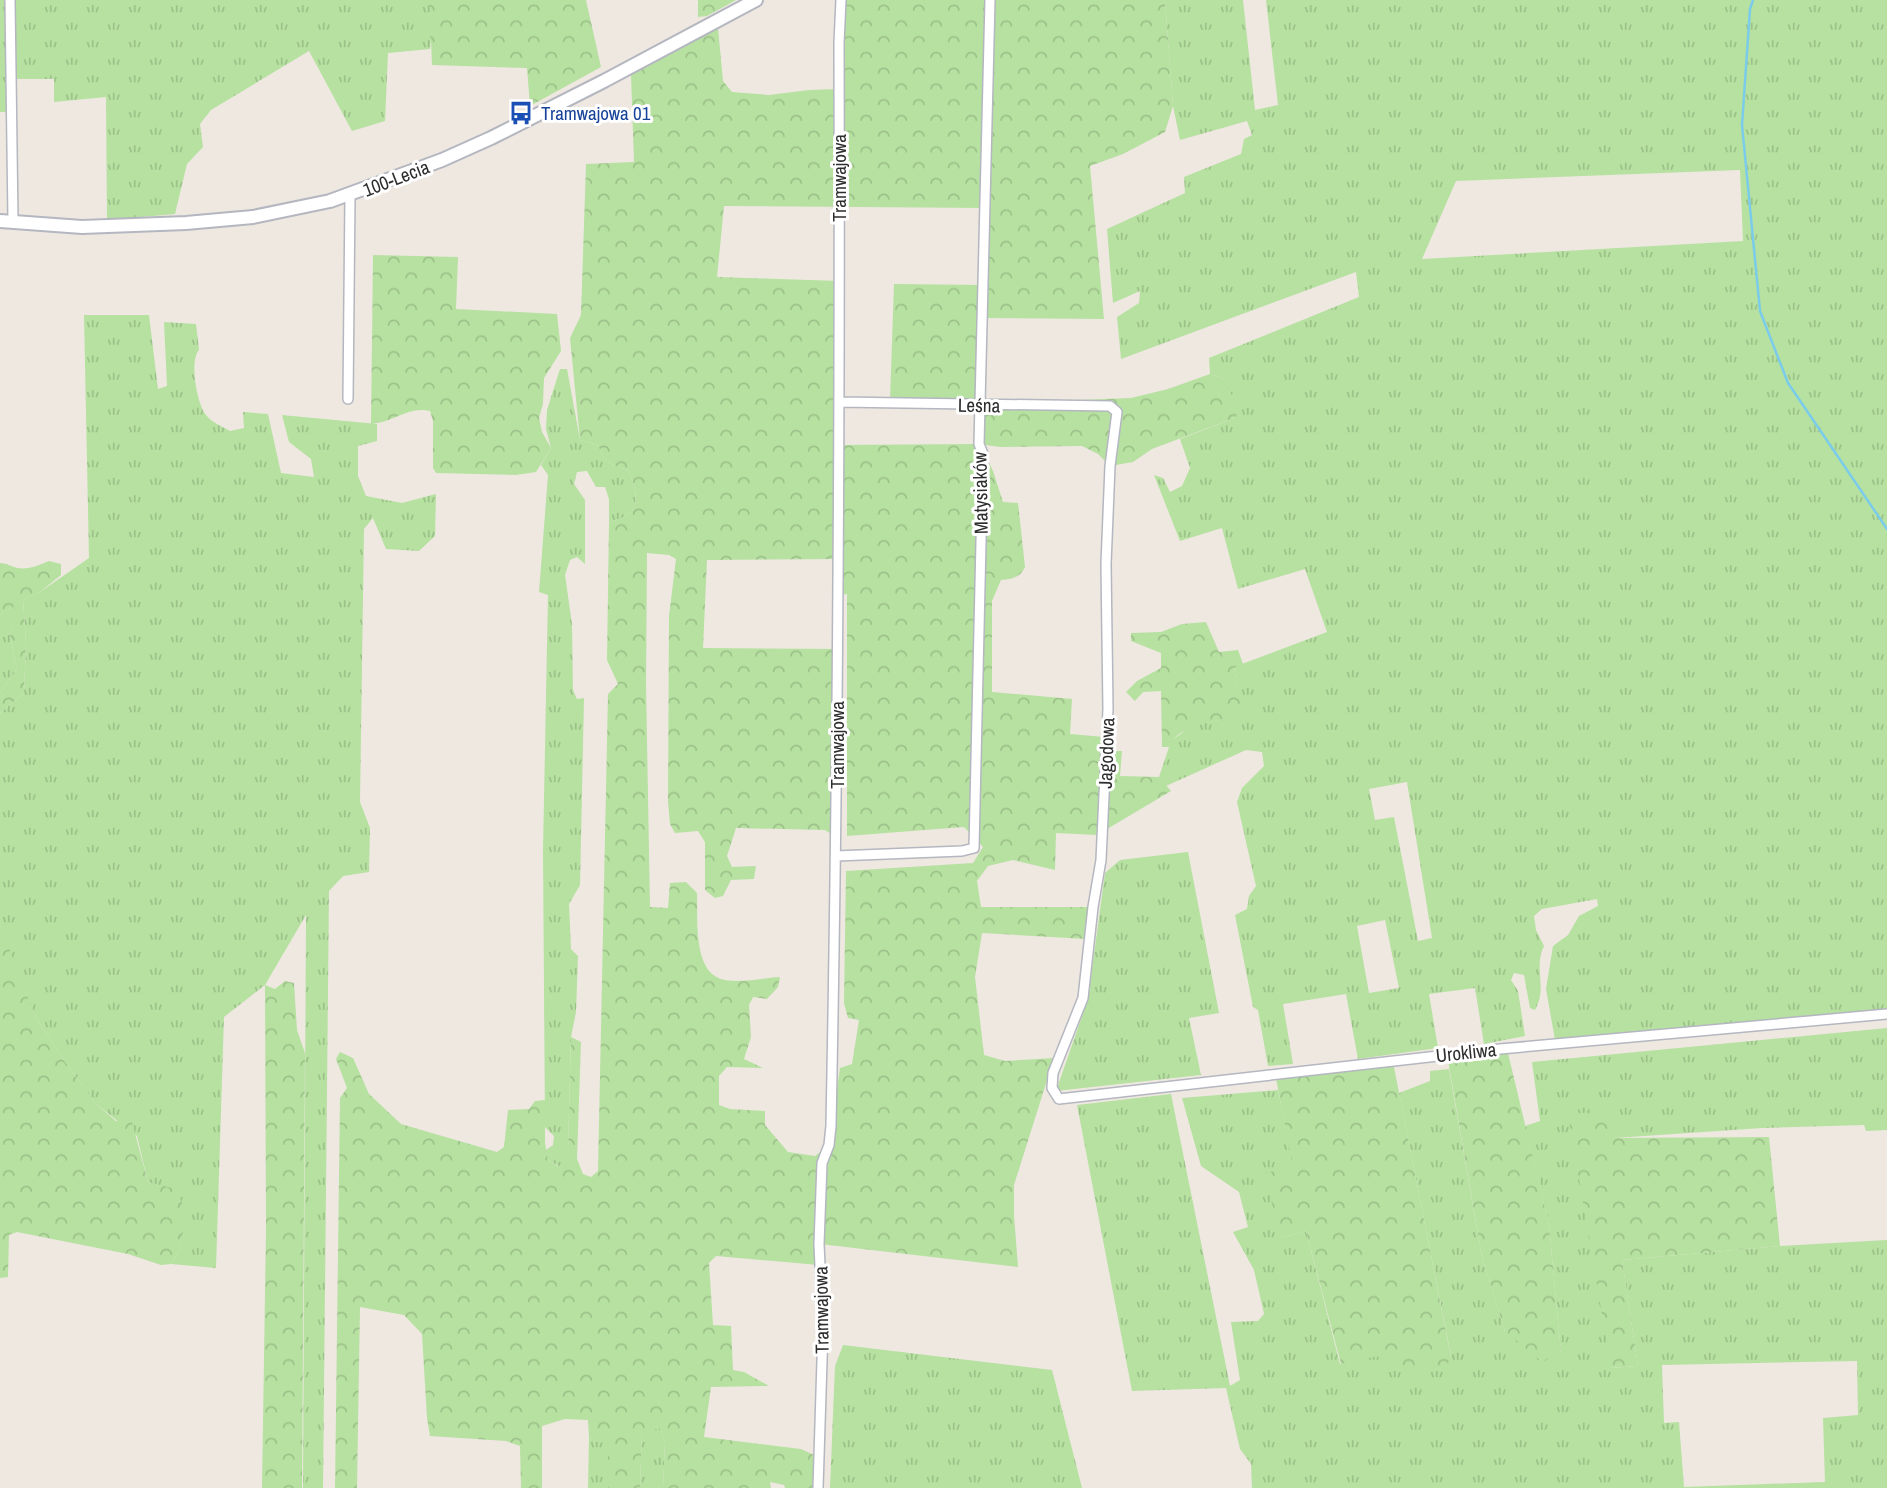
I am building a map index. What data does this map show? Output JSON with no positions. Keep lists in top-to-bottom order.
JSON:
{
  "streets": {
    "street": [
      "100-Lecia",
      "Tramwajowa",
      "Leśna",
      "Matysiaków",
      "Jagodowa",
      "Urokliwa"
    ]
  },
  "crossings": [
    ["Tramwajowa", "Leśna"],
    ["Tramwajowa", "Matysiaków"],
    ["Leśna", "Matysiaków"],
    ["Leśna", "Jagodowa"],
    ["Jagodowa", "Urokliwa"]
  ],
  "places": {
    "bus stop": ["Tramwajowa 01"]
  }
}
